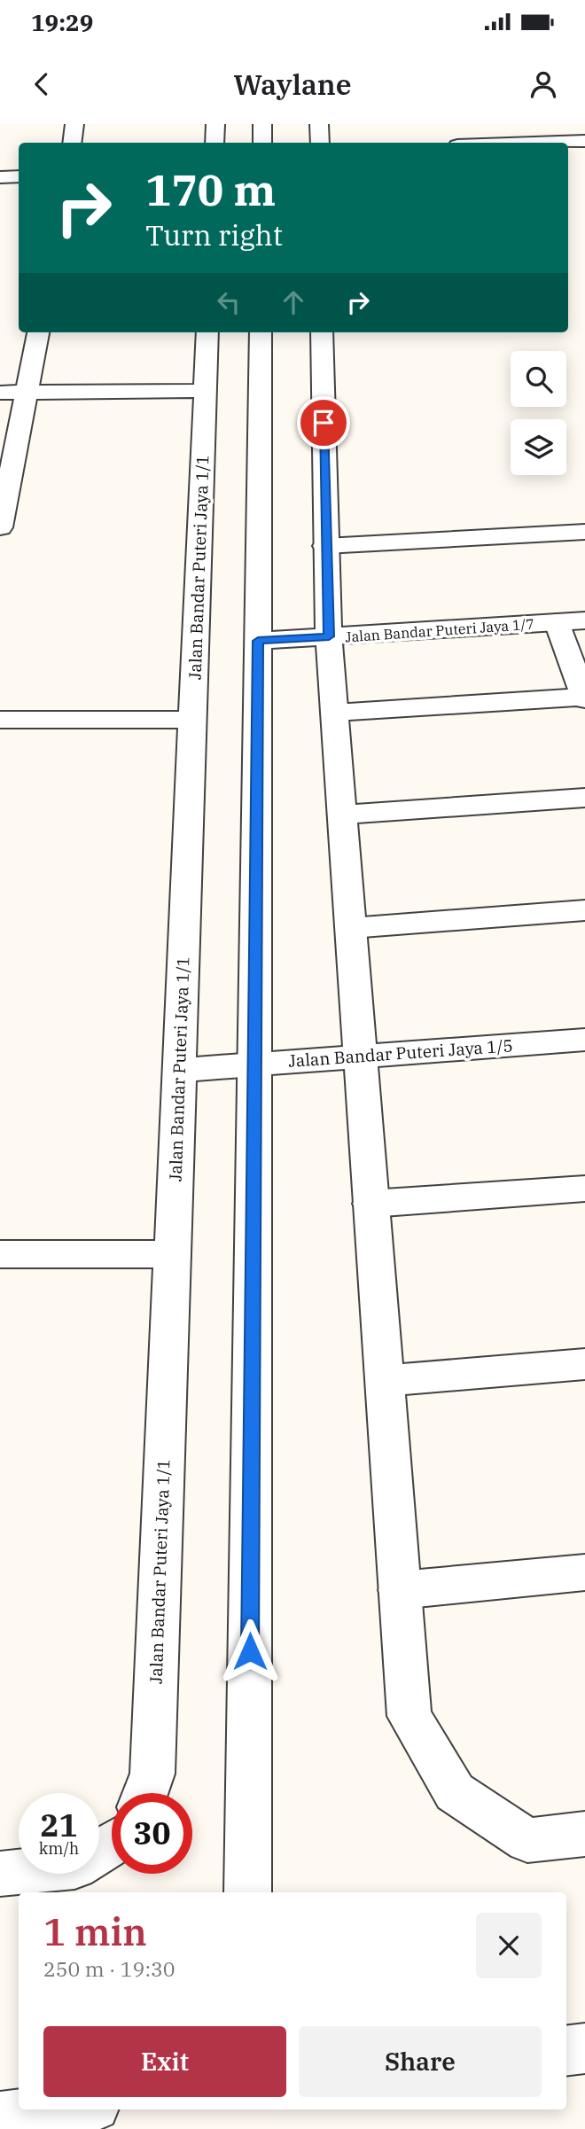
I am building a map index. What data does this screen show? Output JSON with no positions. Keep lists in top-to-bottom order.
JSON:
{
  "streets": {
    "street": ["Jalan Bandar Puteri Jaya 1/1", "Jalan Bandar Puteri Jaya 1/7", "Jalan Bandar Puteri Jaya 1/5"]
  },
  "crossings": [
    ["Jalan Bandar Puteri Jaya 1/1", "Jalan Bandar Puteri Jaya 1/5"]
  ],
  "page": {
    "status": "19:29",
    "header": "Waylane",
    "turn": ["170 m", "Turn right"],
    "speed": "21 km/h",
    "limit": "30",
    "heading": ["1 min", "250 m · 19:30"],
    "buttons": ["Exit", "Share"]
  }
}
